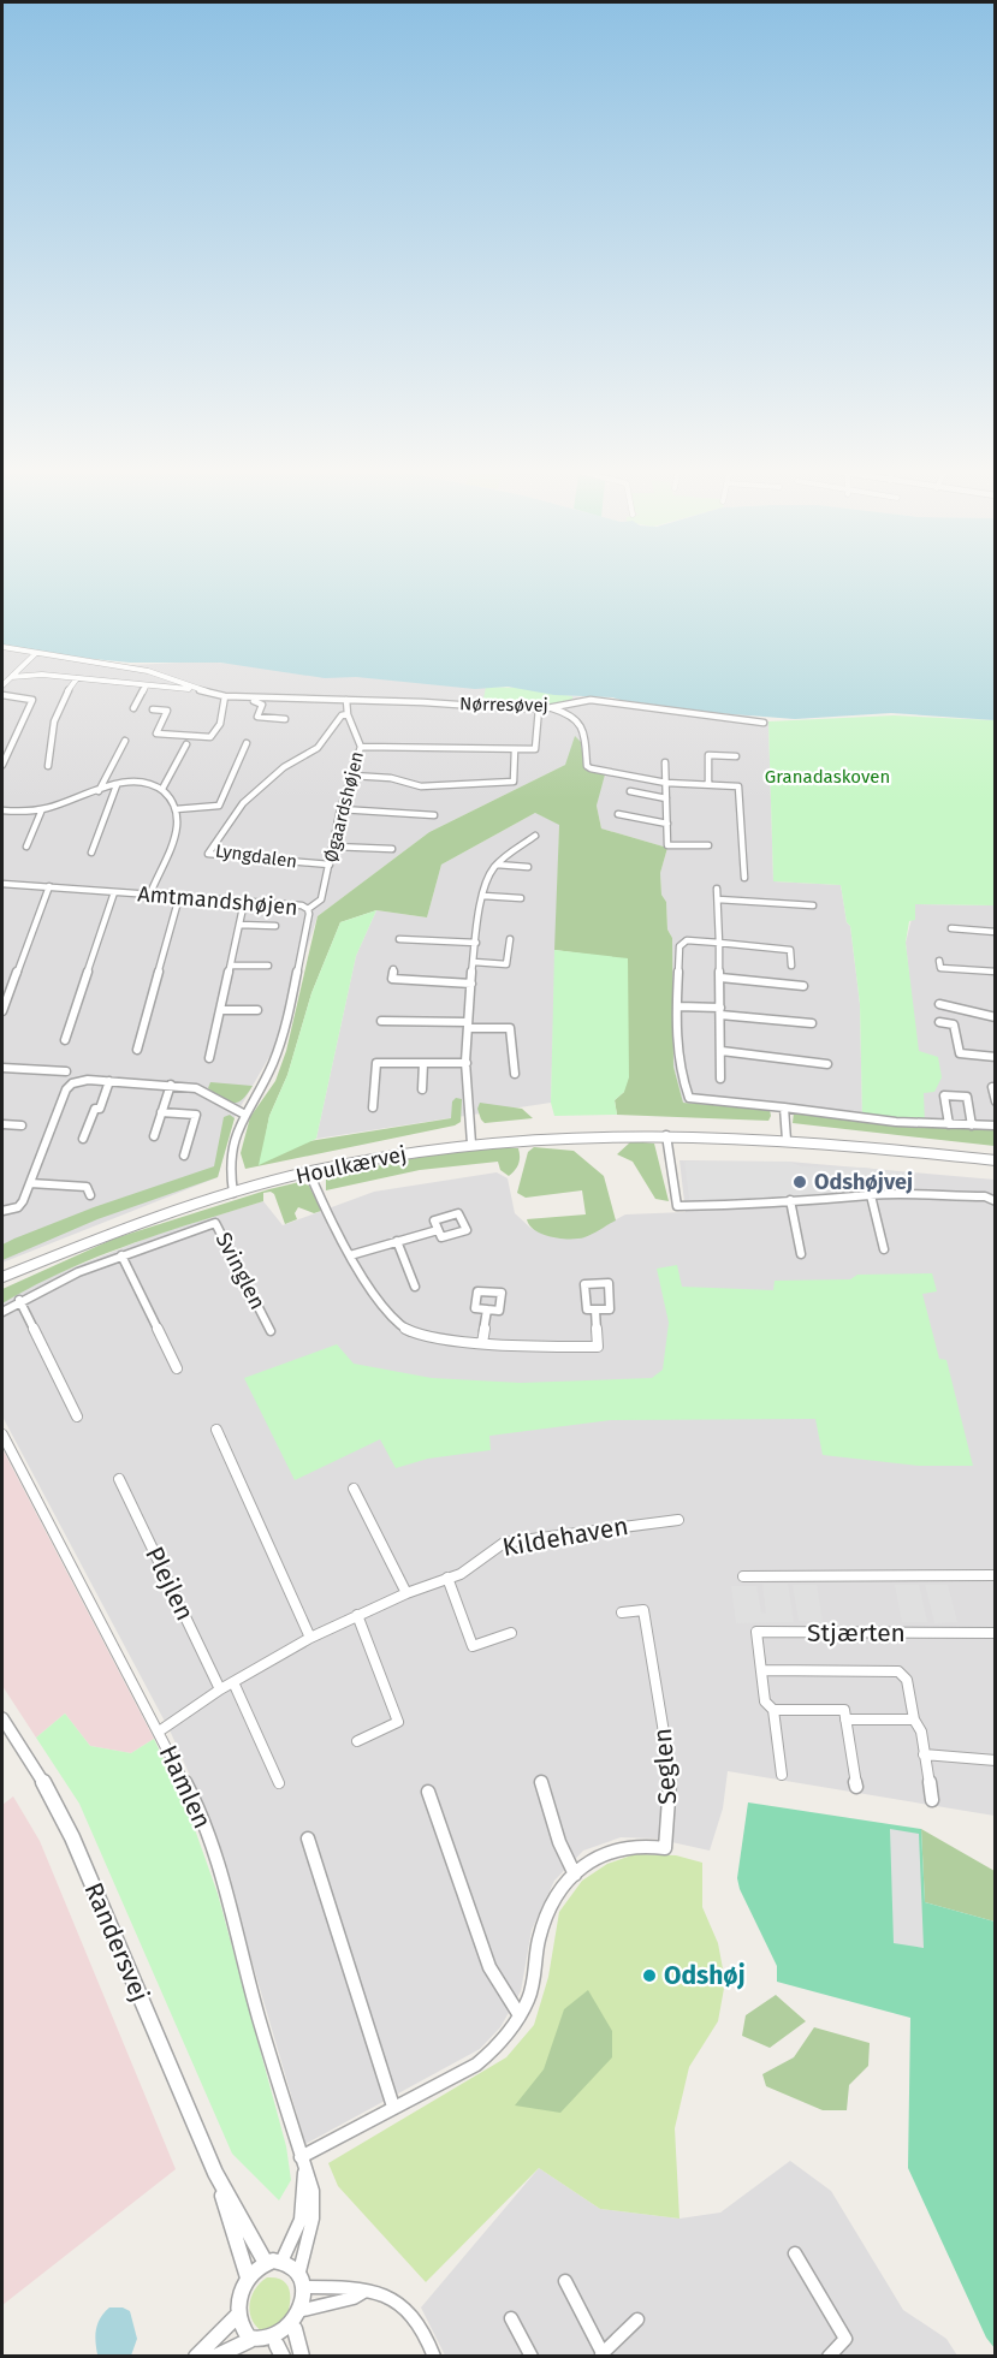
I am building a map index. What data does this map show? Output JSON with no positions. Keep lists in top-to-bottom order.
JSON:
{
  "streets": {
    "street": [
      "Nørresøvej",
      "Øgaardshøjen",
      "Lyngdalen",
      "Amtmandshøjen",
      "Houlkærvej",
      "Svinglen",
      "Kildehaven",
      "Plejlen",
      "Stjærten",
      "Seglen",
      "Hamlen",
      "Randersvej"
    ]
  },
  "crossings": [
    ["Nørresøvej", "Øgaardshøjen"],
    ["Øgaardshøjen", "Lyngdalen"],
    ["Øgaardshøjen", "Amtmandshøjen"],
    ["Amtmandshøjen", "Houlkærvej"],
    ["Seglen", "Hamlen"],
    ["Hamlen", "Randersvej"]
  ],
  "parks": ["Granadaskoven"],
  "places": ["Odshøjvej", "Odshøj"]
}
